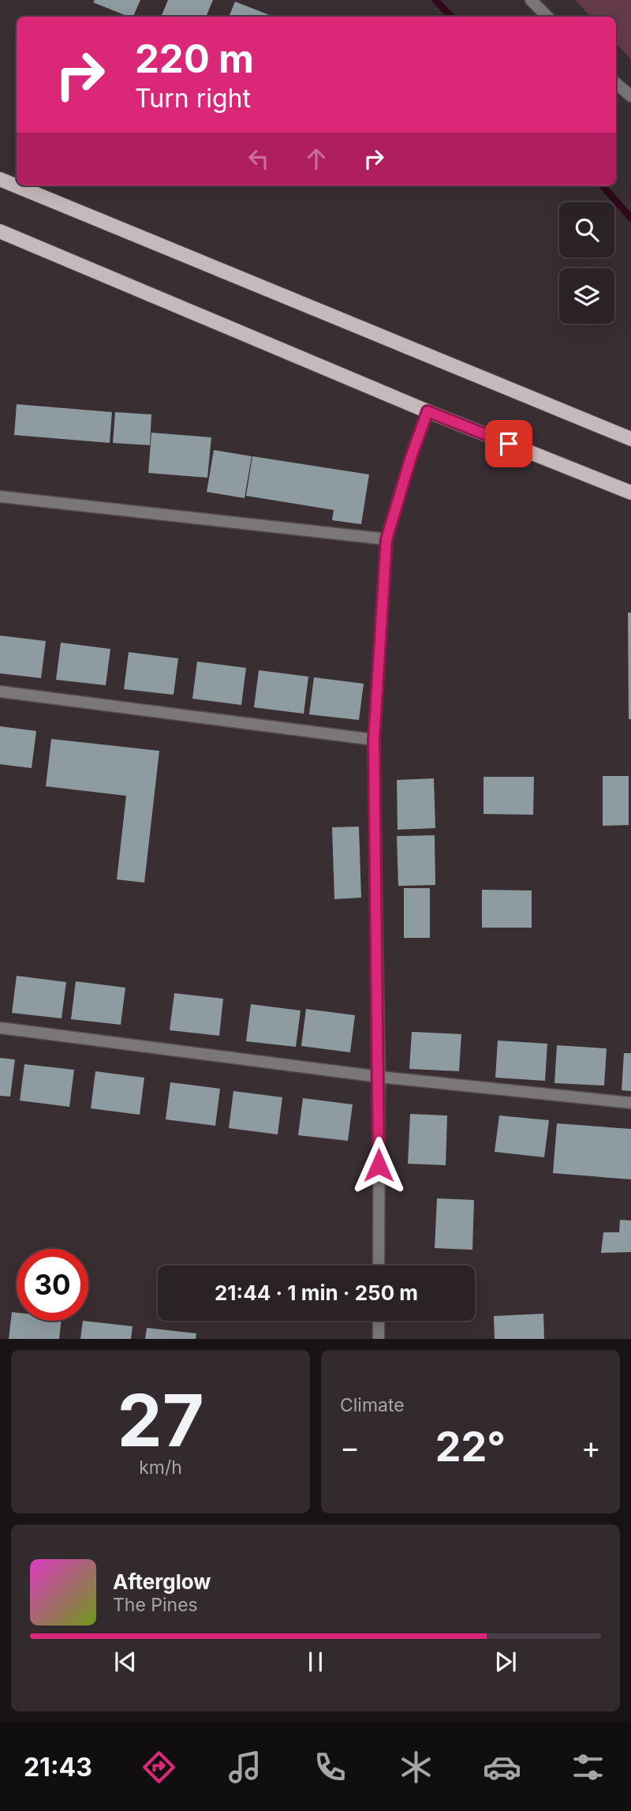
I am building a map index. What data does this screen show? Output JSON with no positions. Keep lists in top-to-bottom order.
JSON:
{
  "page": {
    "turn": ["220 m", "Turn right"],
    "limit": "30",
    "trip": "21:44 · 1 min · 250 m",
    "tile": [
      ["27", "km/h"],
      "Climate"
    ],
    "heat": ["−", "22°", "+"],
    "song": ["Afterglow", "The Pines"],
    "tabs": "21:43"
  }
}
